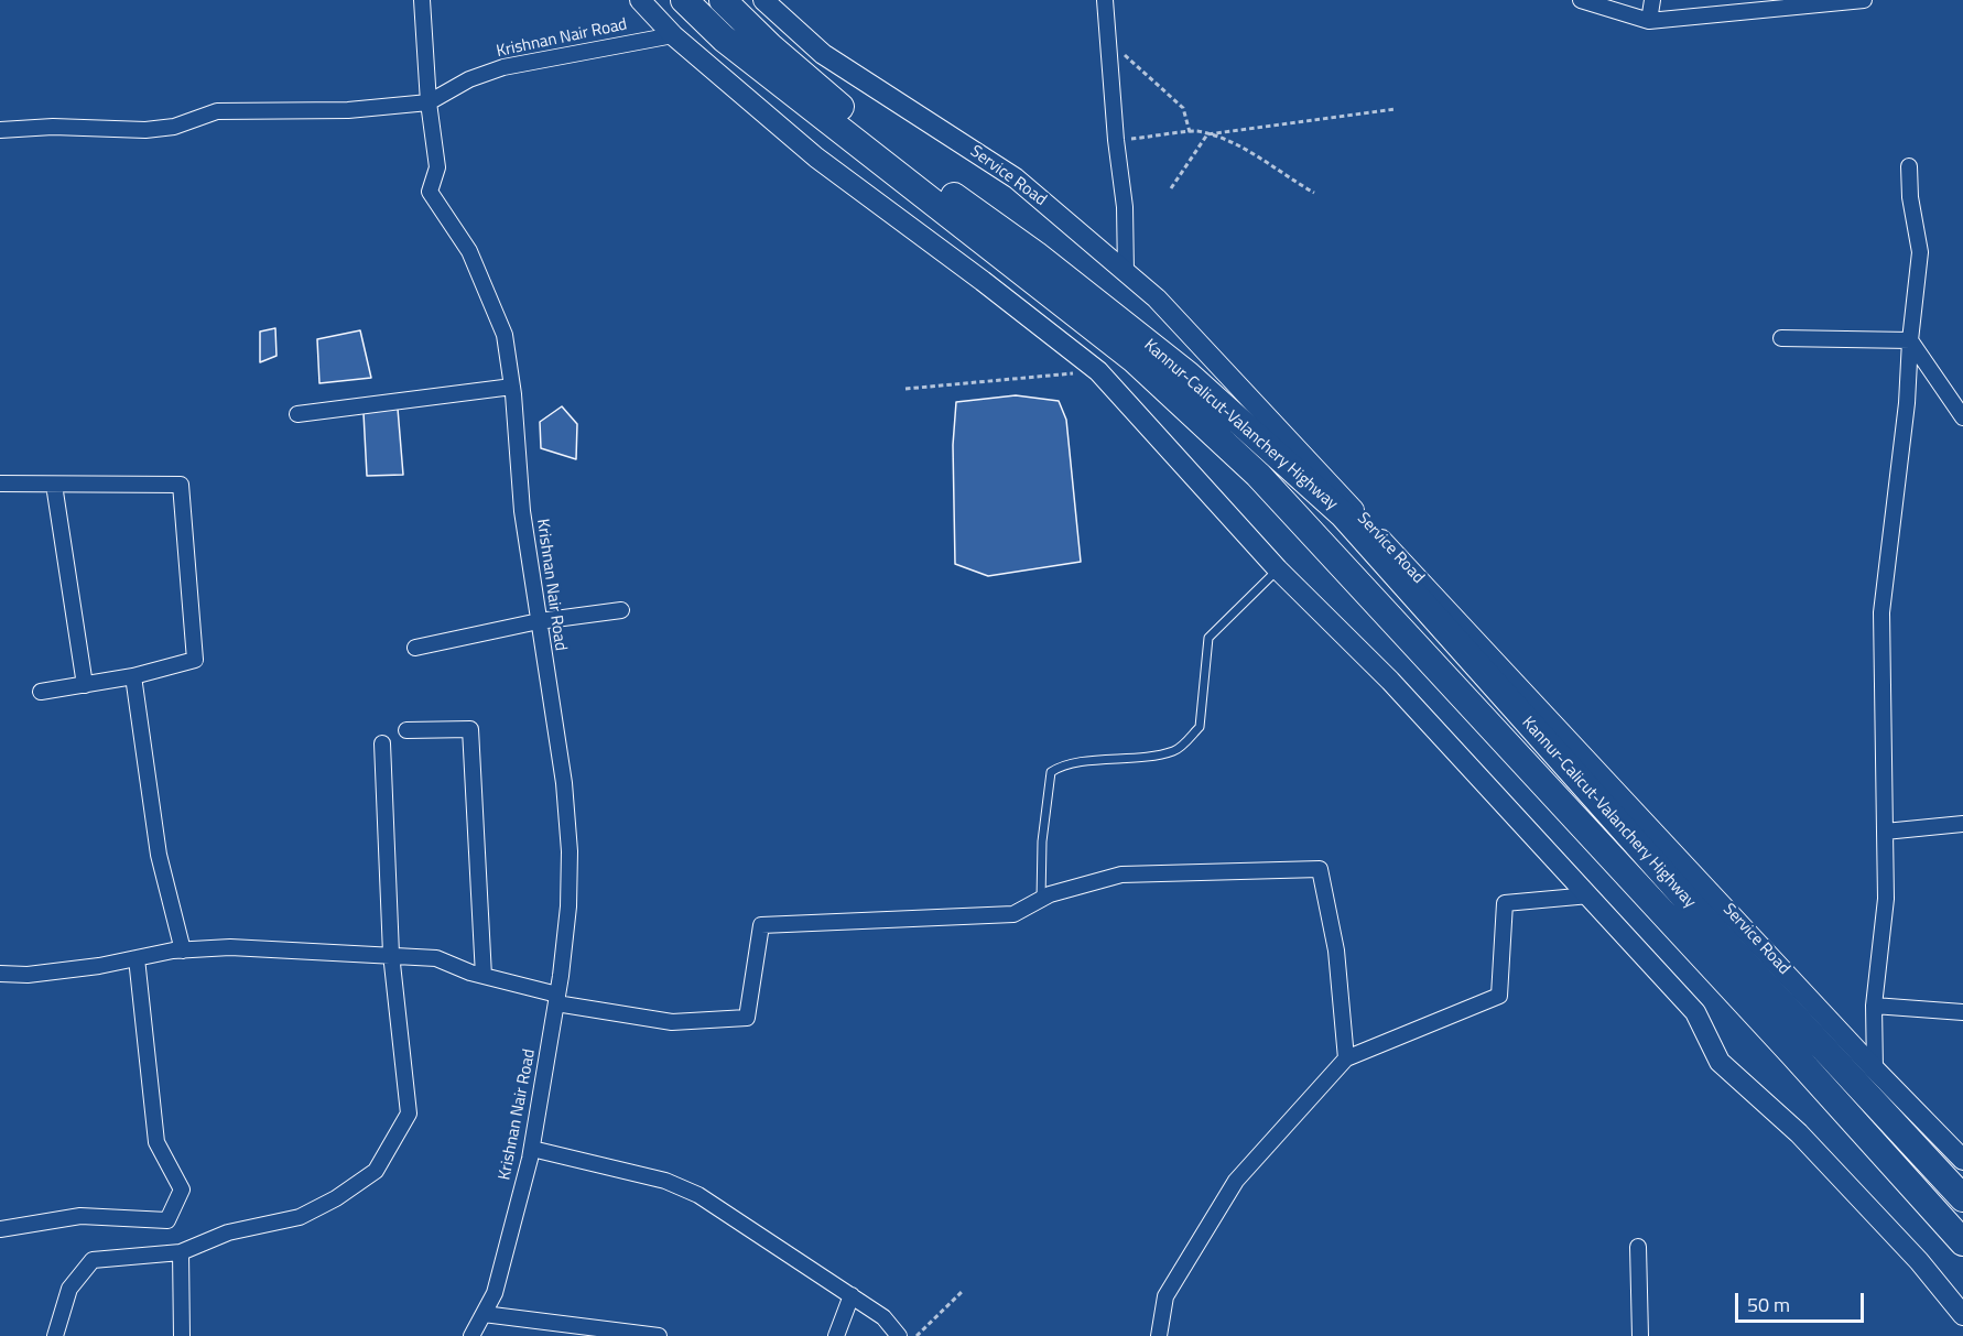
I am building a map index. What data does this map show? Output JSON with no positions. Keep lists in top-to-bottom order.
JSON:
{
  "streets": {
    "highway": ["Kannur-Calicut-Valanchery Highway"],
    "street": ["Krishnan Nair Road", "Service Road"]
  },
  "scale_bar": "50 m"
}
